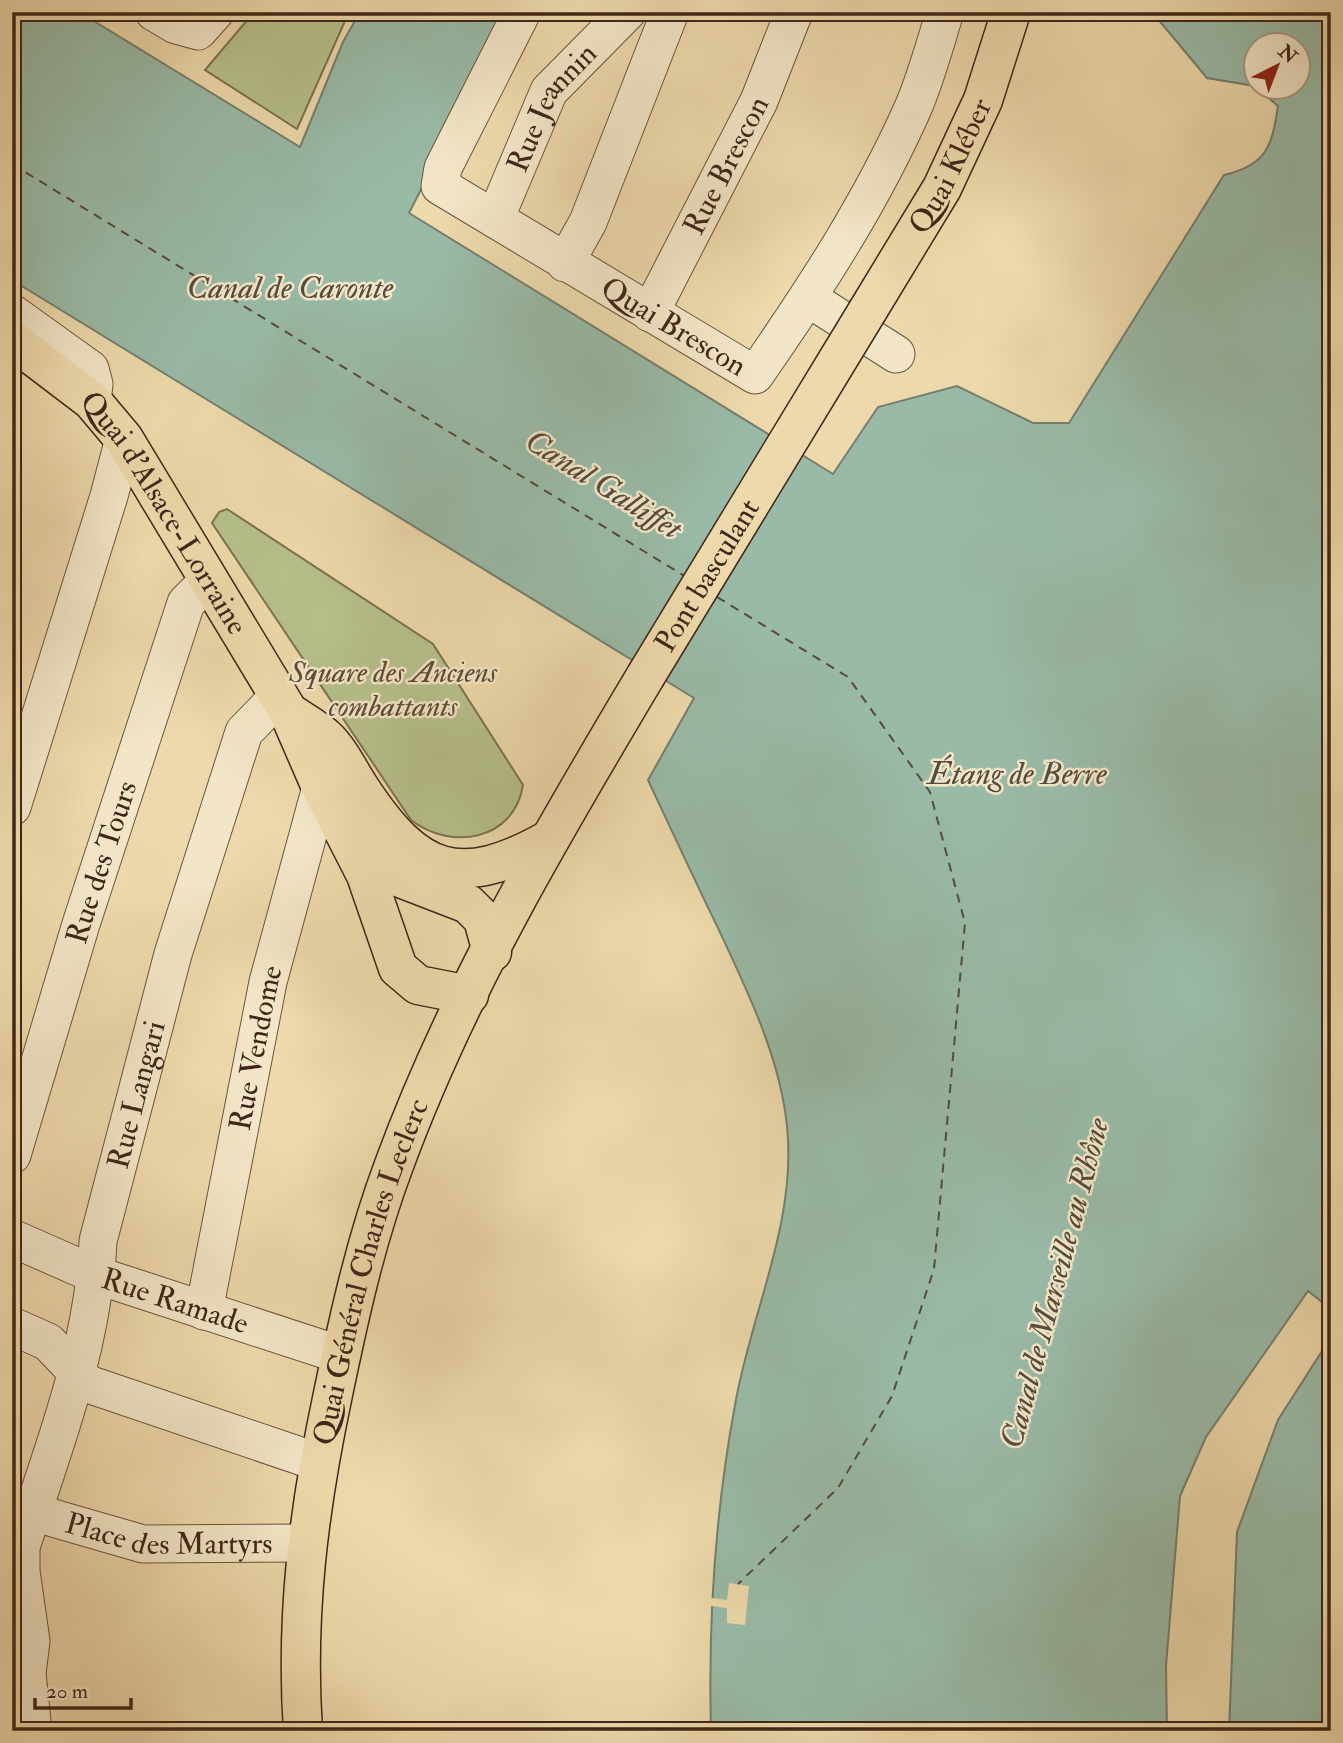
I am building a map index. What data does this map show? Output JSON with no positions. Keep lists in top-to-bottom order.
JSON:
{
  "streets": {
    "main road": [
      "Quai Kléber",
      "Quai d'Alsace-Lorraine",
      "Pont basculant",
      "Quai Général Charles Leclerc"
    ],
    "street": [
      "Rue Jeannin",
      "Rue Brescon",
      "Quai Brescon",
      "Rue des Tours",
      "Rue Vendome",
      "Rue Langari",
      "Rue Ramade",
      "Place des Martyrs"
    ]
  },
  "crossings": [
    ["Rue Jeannin", "Quai Brescon"],
    ["Rue Brescon", "Quai Brescon"],
    ["Quai Kléber", "Pont basculant"],
    ["Quai d'Alsace-Lorraine", "Pont basculant"],
    ["Quai d'Alsace-Lorraine", "Rue des Tours"],
    ["Quai d'Alsace-Lorraine", "Rue Vendome"],
    ["Quai d'Alsace-Lorraine", "Rue Langari"],
    ["Quai d'Alsace-Lorraine", "Quai Général Charles Leclerc"],
    ["Pont basculant", "Quai Général Charles Leclerc"],
    ["Rue Vendome", "Rue Ramade"],
    ["Rue Langari", "Rue Ramade"],
    ["Rue Langari", "Place des Martyrs"],
    ["Quai Général Charles Leclerc", "Rue Ramade"],
    ["Quai Général Charles Leclerc", "Place des Martyrs"]
  ],
  "water": [
    "Canal de Caronte",
    "Canal Galliffet",
    "Étang de Berre",
    "Canal de Marseille au Rhône"
  ],
  "parks": ["Square des Anciens combattants"],
  "scale_bar": "20 m",
  "north": "top right"
}
